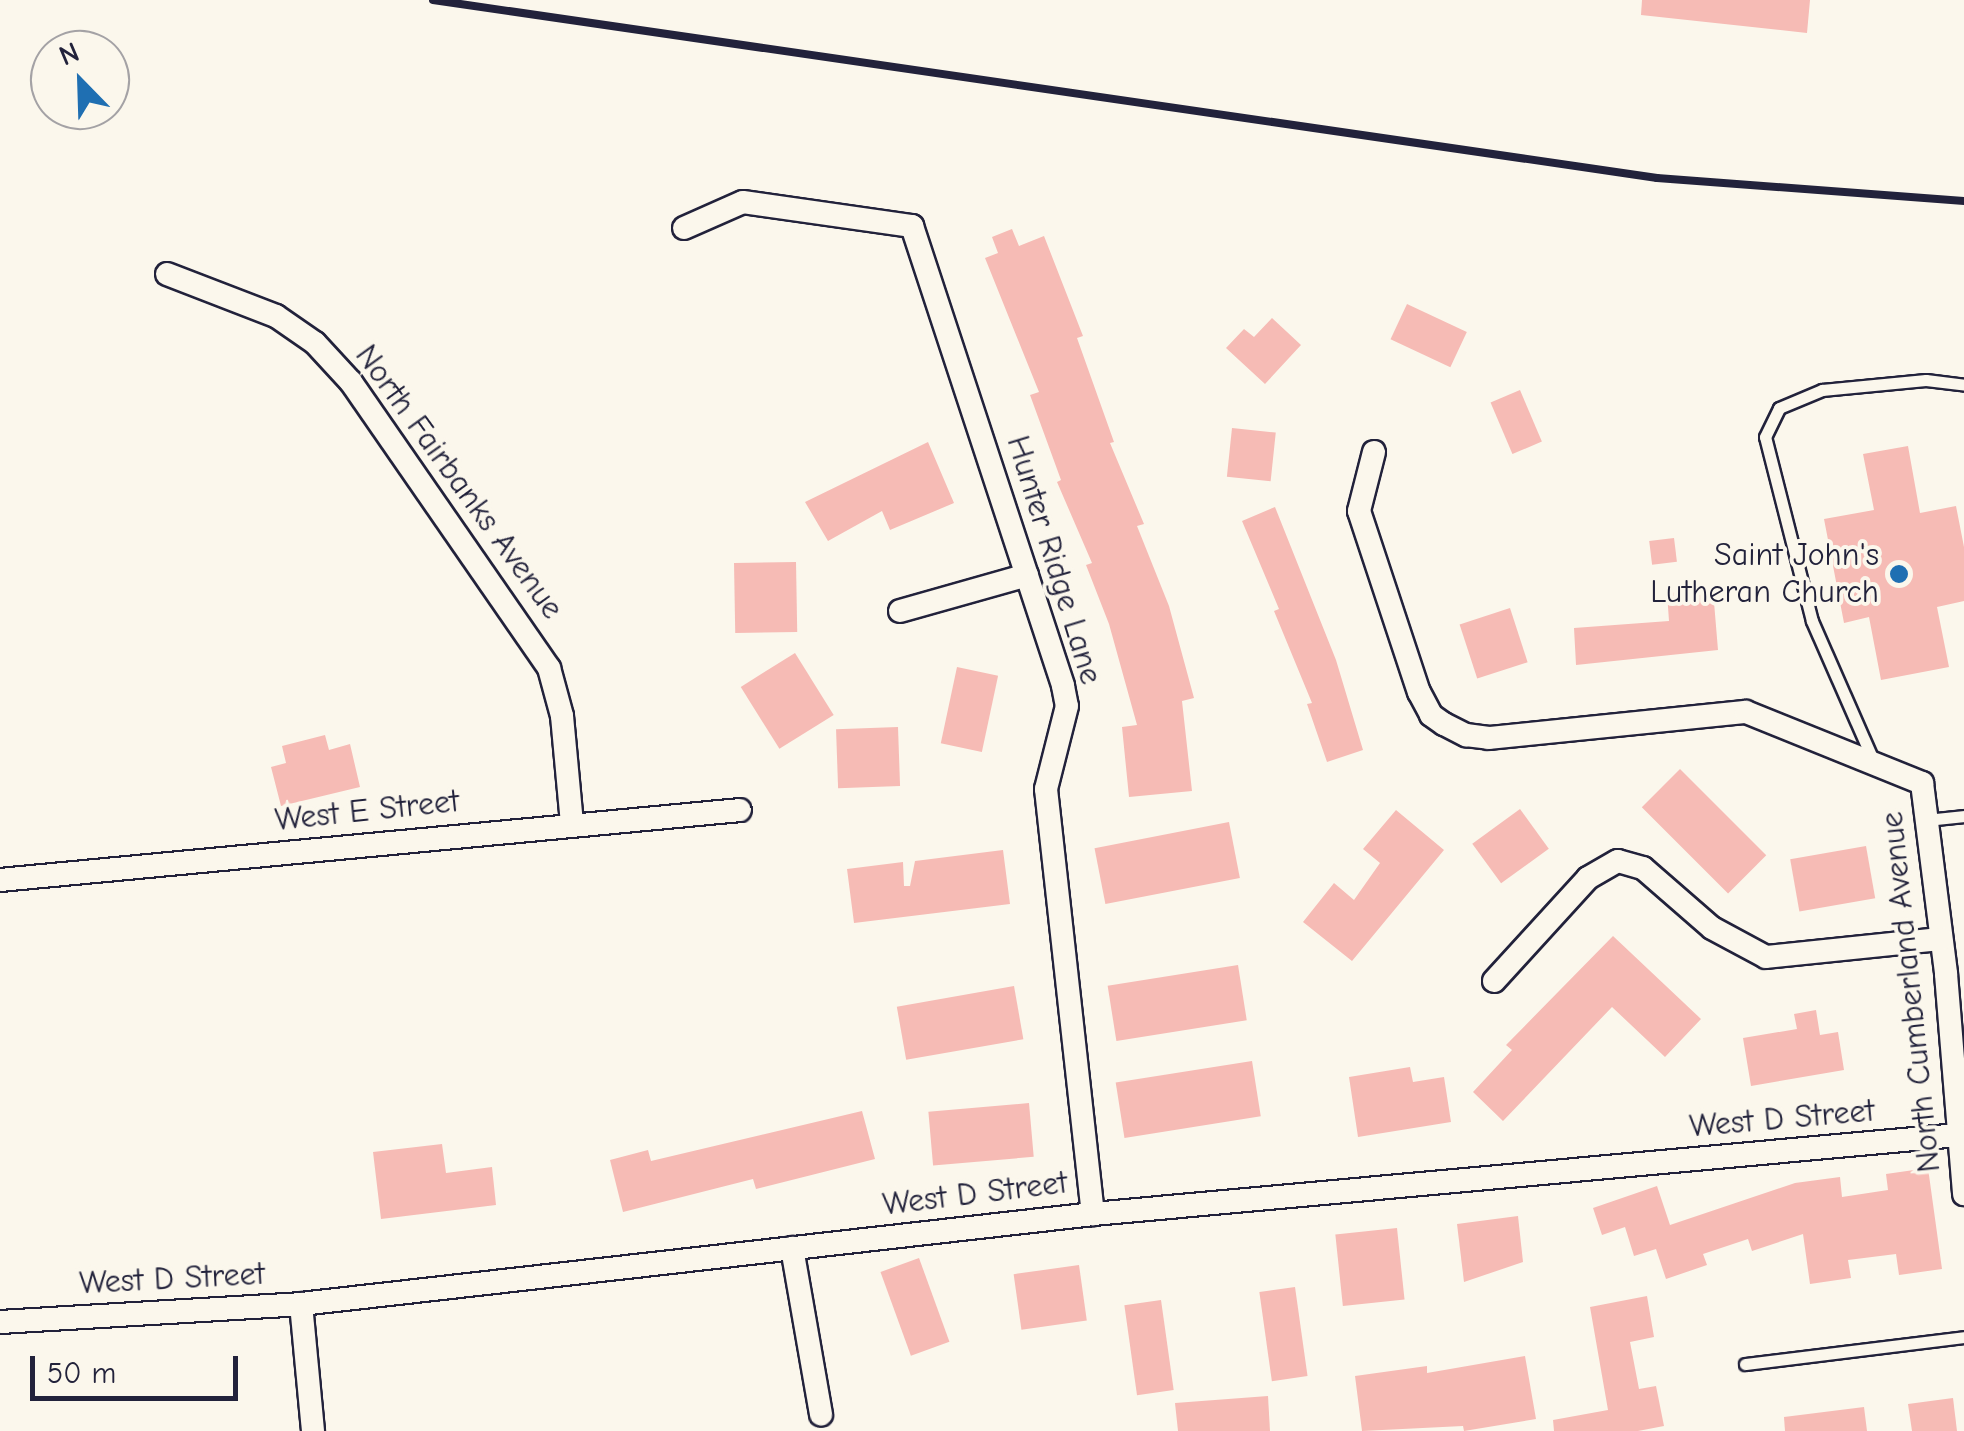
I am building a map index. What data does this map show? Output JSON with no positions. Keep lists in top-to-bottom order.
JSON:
{
  "streets": {
    "street": [
      "North Fairbanks Avenue",
      "Hunter Ridge Lane",
      "West E Street",
      "North Cumberland Avenue",
      "West D Street"
    ]
  },
  "crossings": [
    ["North Fairbanks Avenue", "West E Street"],
    ["Hunter Ridge Lane", "West D Street"],
    ["North Cumberland Avenue", "West D Street"]
  ],
  "places": ["Saint John's Lutheran Church"],
  "scale_bar": "50 m",
  "north": "top left"
}
